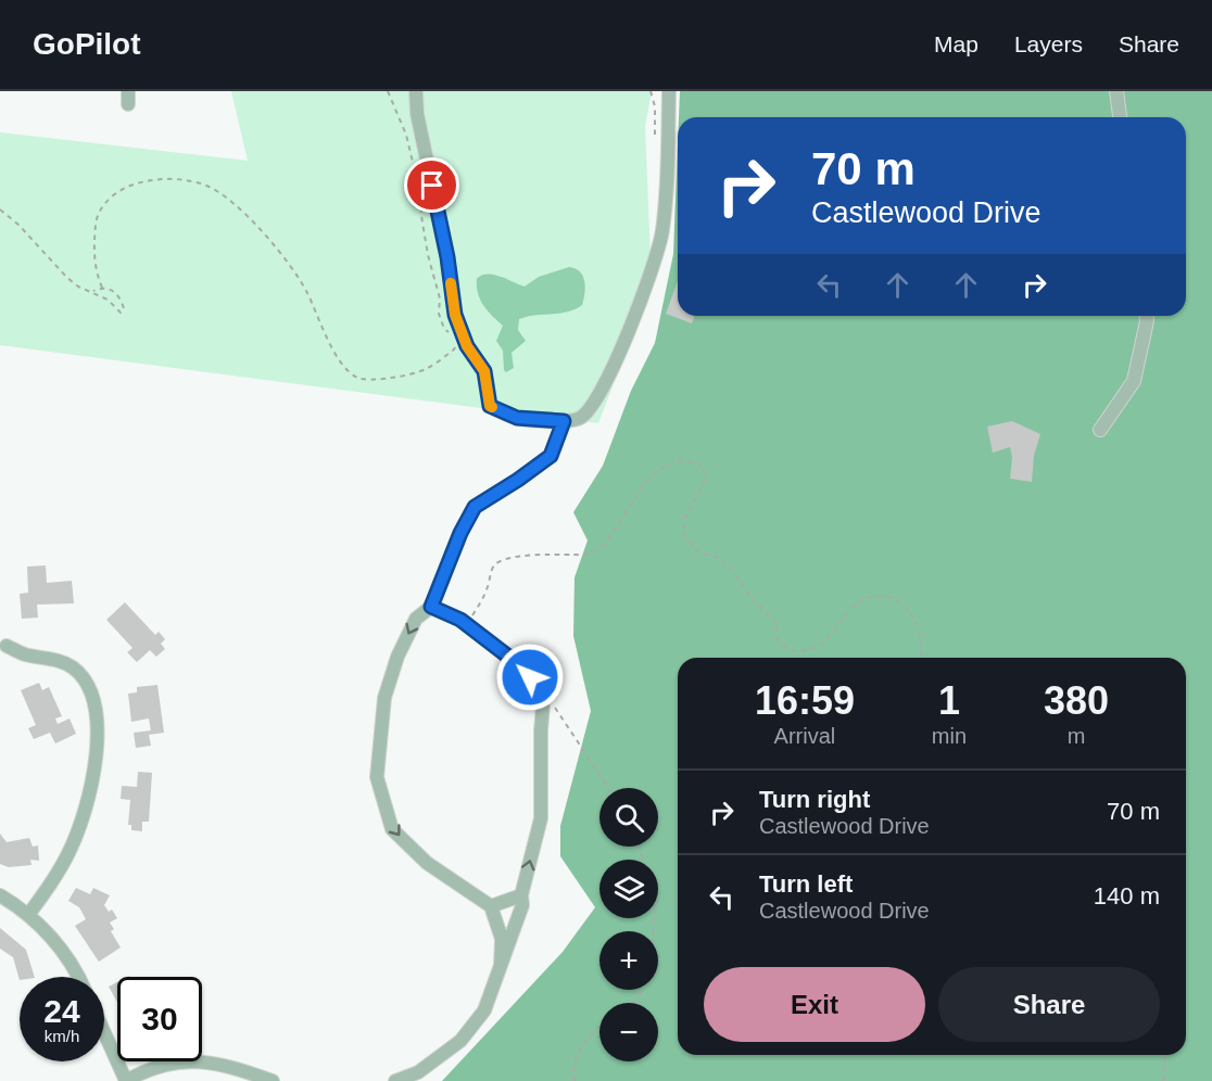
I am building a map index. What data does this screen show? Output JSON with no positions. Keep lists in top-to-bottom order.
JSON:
{
  "page": {
    "header": "GoPilot",
    "nav": ["Map", "Layers", "Share"],
    "turn": ["70 m", "Castlewood Drive"],
    "eta": [
      "16:59",
      "Arrival",
      "1",
      "min",
      "380",
      "m"
    ],
    "list": [
      {
        "name": "Turn right",
        "note": "Castlewood Drive",
        "value": "70 m"
      },
      {
        "name": "Turn left",
        "note": "Castlewood Drive",
        "value": "140 m"
      }
    ],
    "map_buttons": ["+", "−"],
    "buttons": ["Exit", "Share"],
    "speed": "24 km/h",
    "limit": "30"
  }
}
